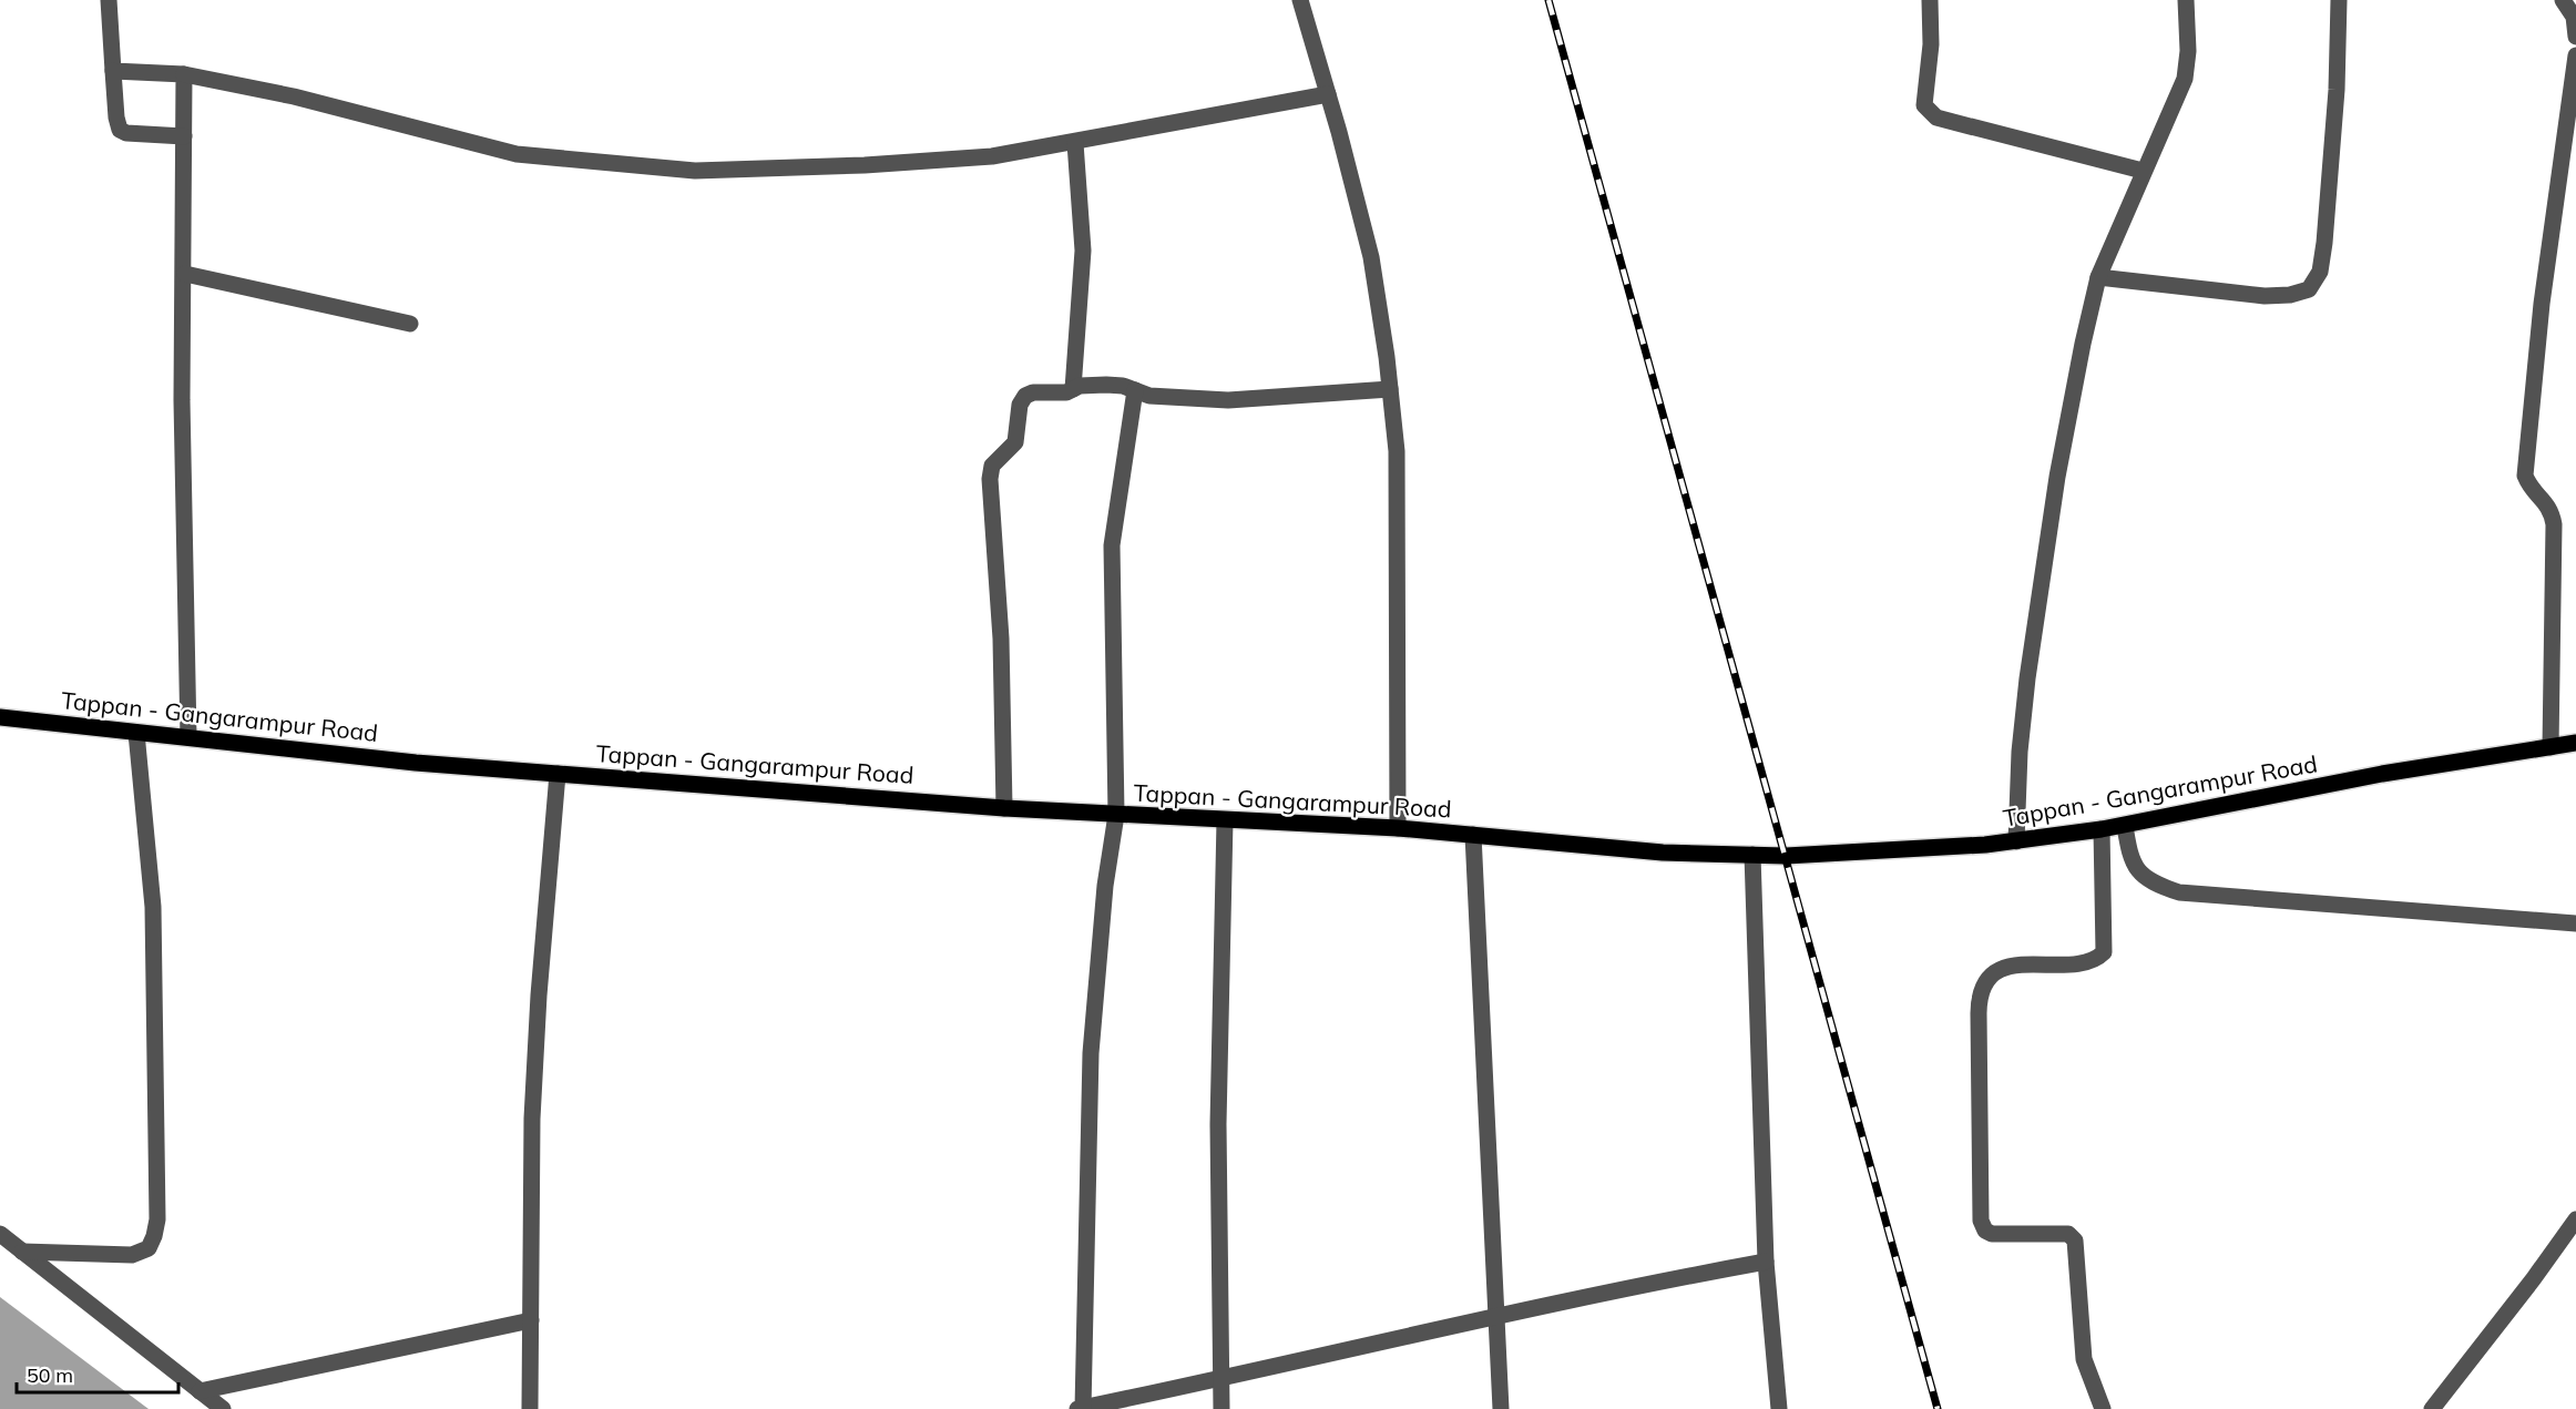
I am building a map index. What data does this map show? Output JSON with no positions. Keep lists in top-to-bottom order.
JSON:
{
  "streets": {
    "main road": ["Tappan - Gangarampur Road"]
  },
  "scale_bar": "50 m"
}
